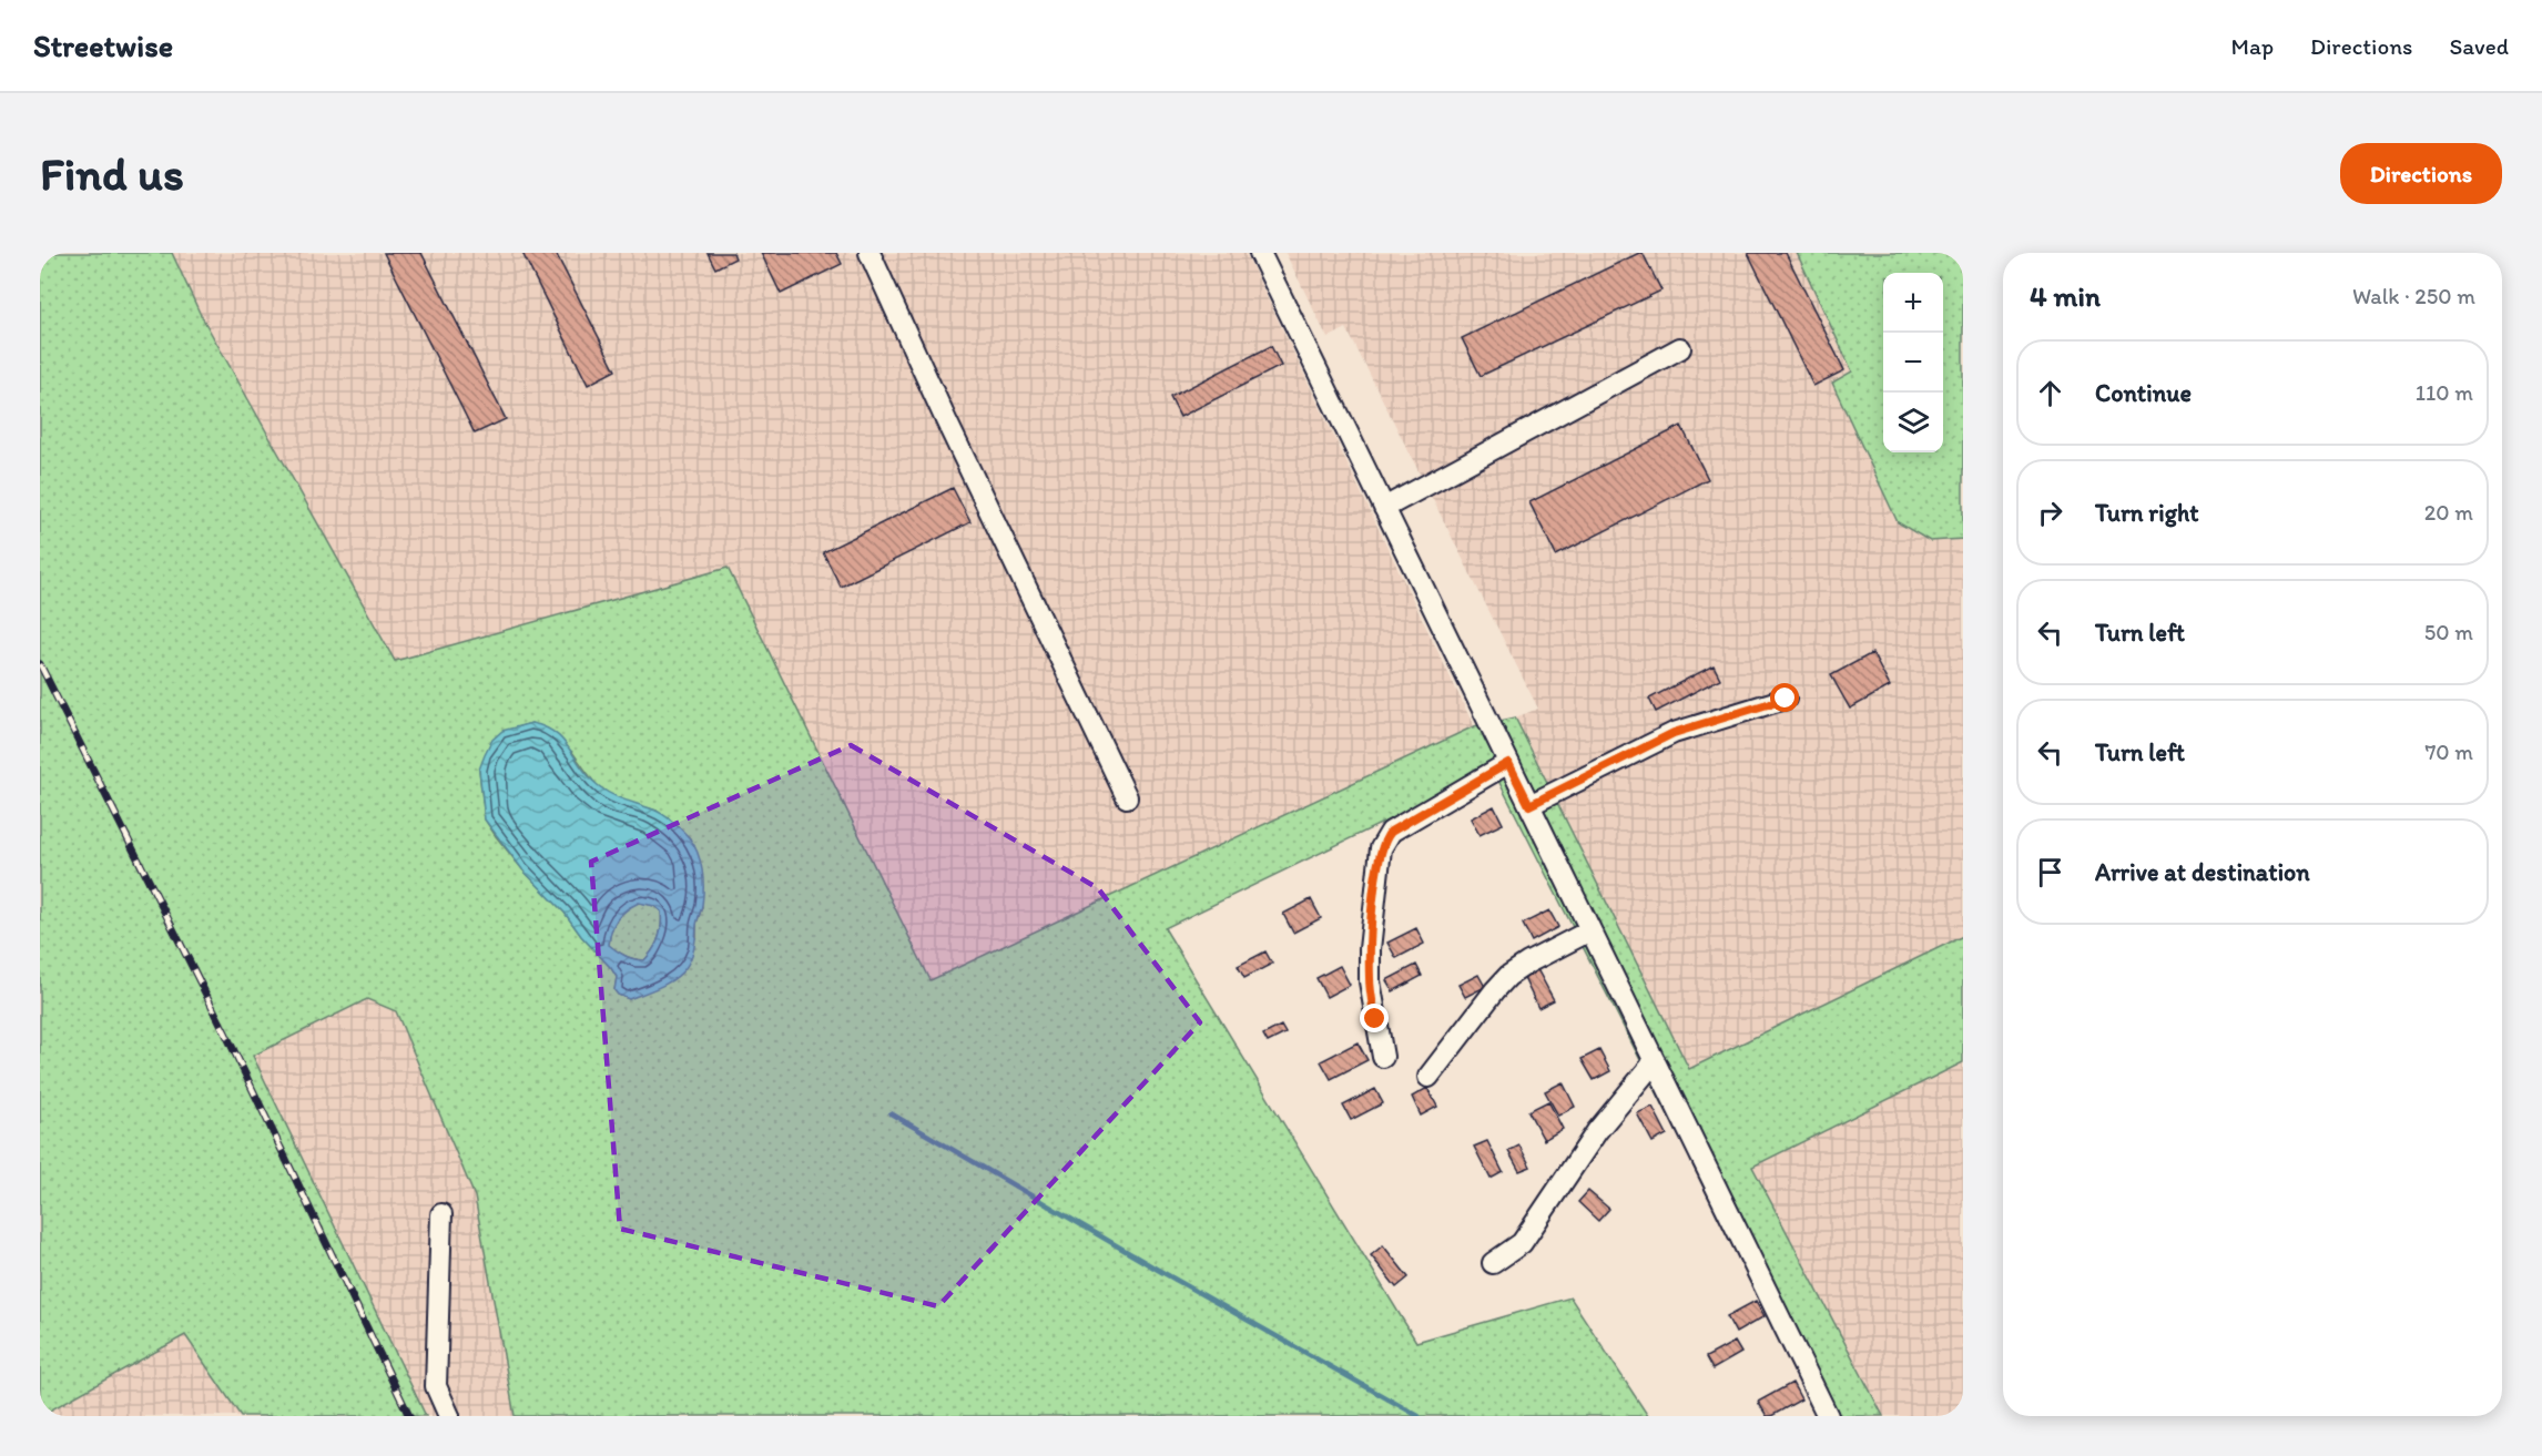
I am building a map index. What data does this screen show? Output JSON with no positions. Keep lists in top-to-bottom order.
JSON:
{
  "page": {
    "header": "Streetwise",
    "nav": ["Map", "Directions", "Saved"],
    "buttons": "Directions",
    "title": "Find us",
    "heading": ["4 min", "Walk · 250 m"],
    "map_buttons": ["+", "−"],
    "list": [
      ["Continue", "110 m"],
      ["Turn right", "20 m"],
      ["Turn left", "50 m"],
      ["Turn left", "70 m"],
      "Arrive at destination"
    ]
  }
}
